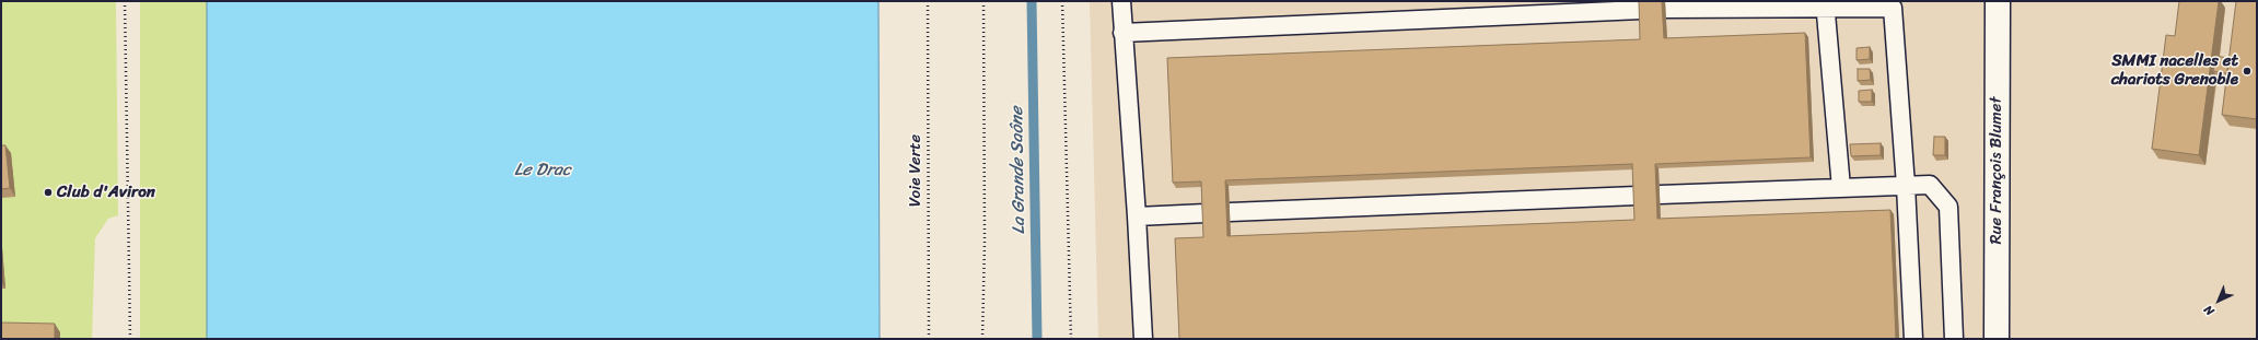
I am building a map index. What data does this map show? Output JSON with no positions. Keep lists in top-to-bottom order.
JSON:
{
  "streets": {
    "street": ["Rue François Blumet"],
    "path": ["Voie Verte"]
  },
  "water": ["Le Drac", "La Grande Saône"],
  "places": ["SMMI nacelles et chariots Grenoble", "Club d'Aviron"],
  "north": "bottom left"
}
